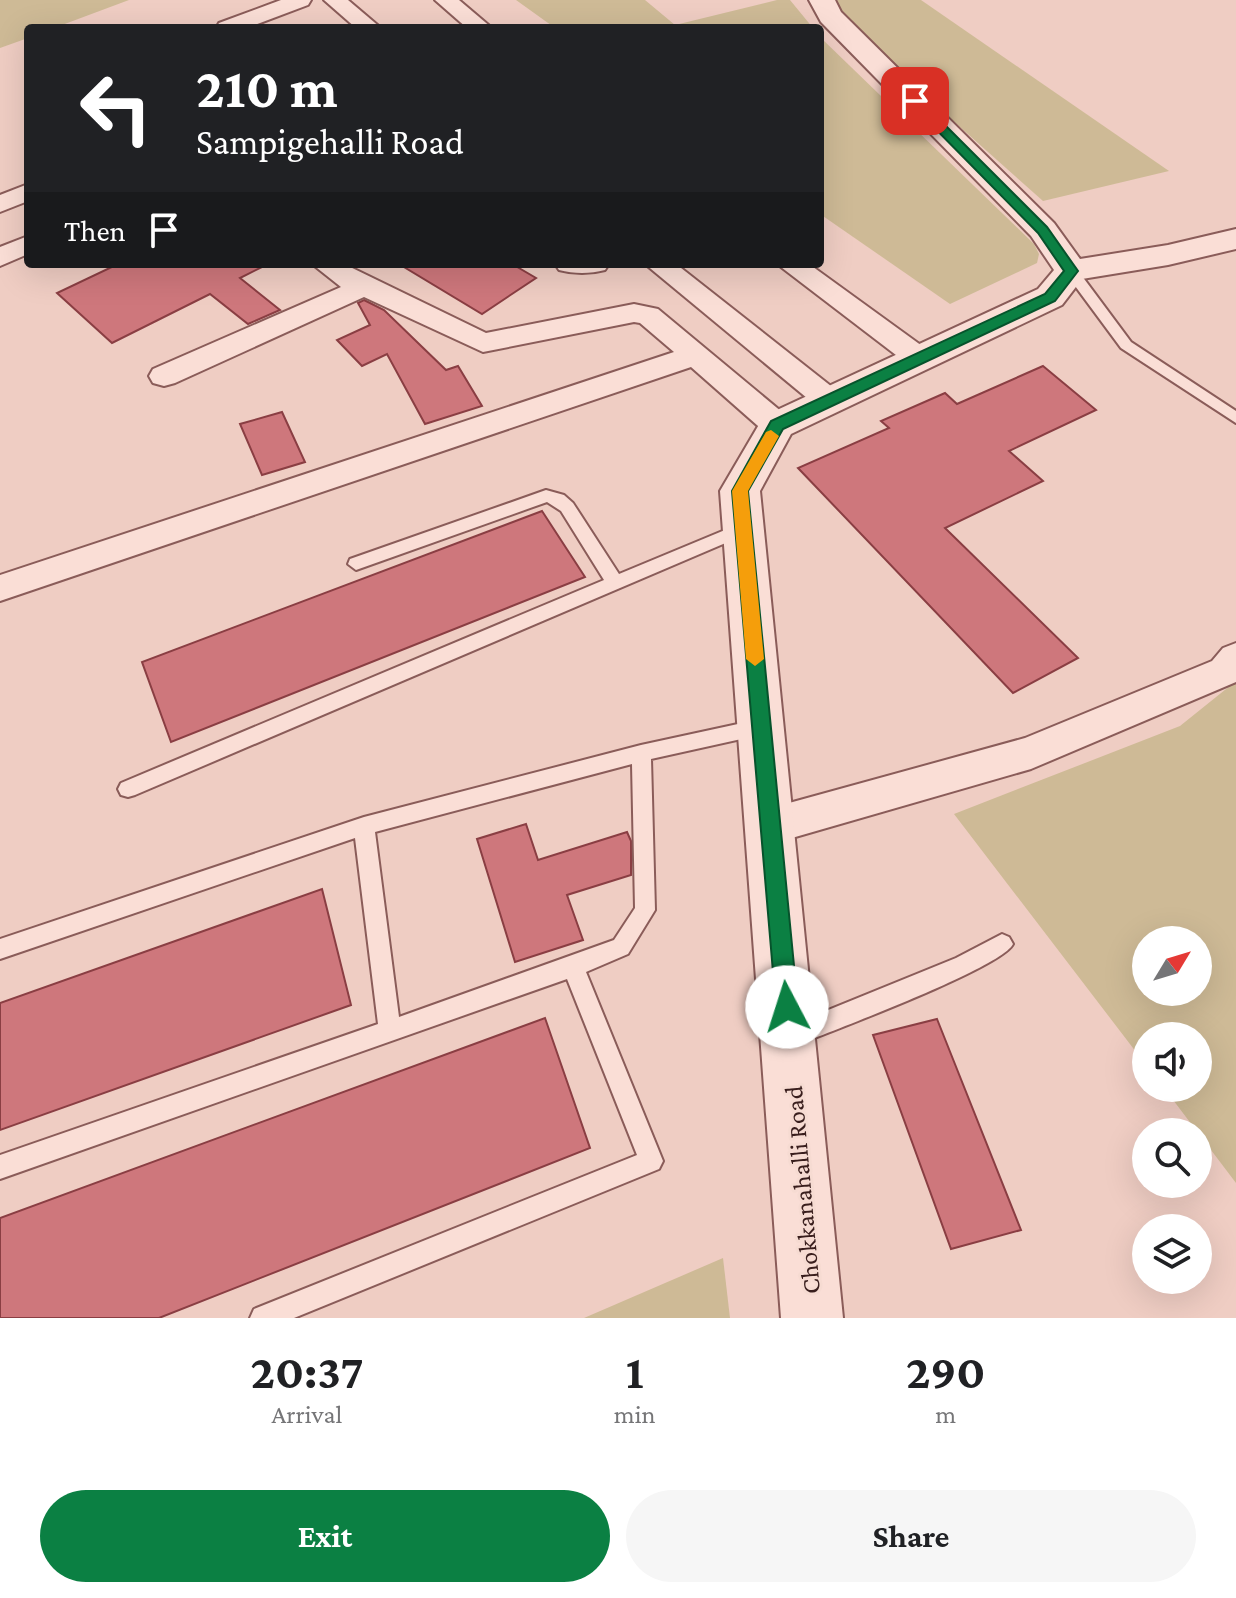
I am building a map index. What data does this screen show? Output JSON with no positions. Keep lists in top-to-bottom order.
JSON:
{
  "streets": {
    "street": ["Chokkanahalli Road"]
  },
  "north": "top right",
  "page": {
    "turn": ["210 m", "Sampigehalli Road"],
    "then": "Then",
    "eta": [
      "20:37",
      "Arrival",
      "1",
      "min",
      "290",
      "m"
    ],
    "buttons": ["Exit", "Share"]
  }
}
